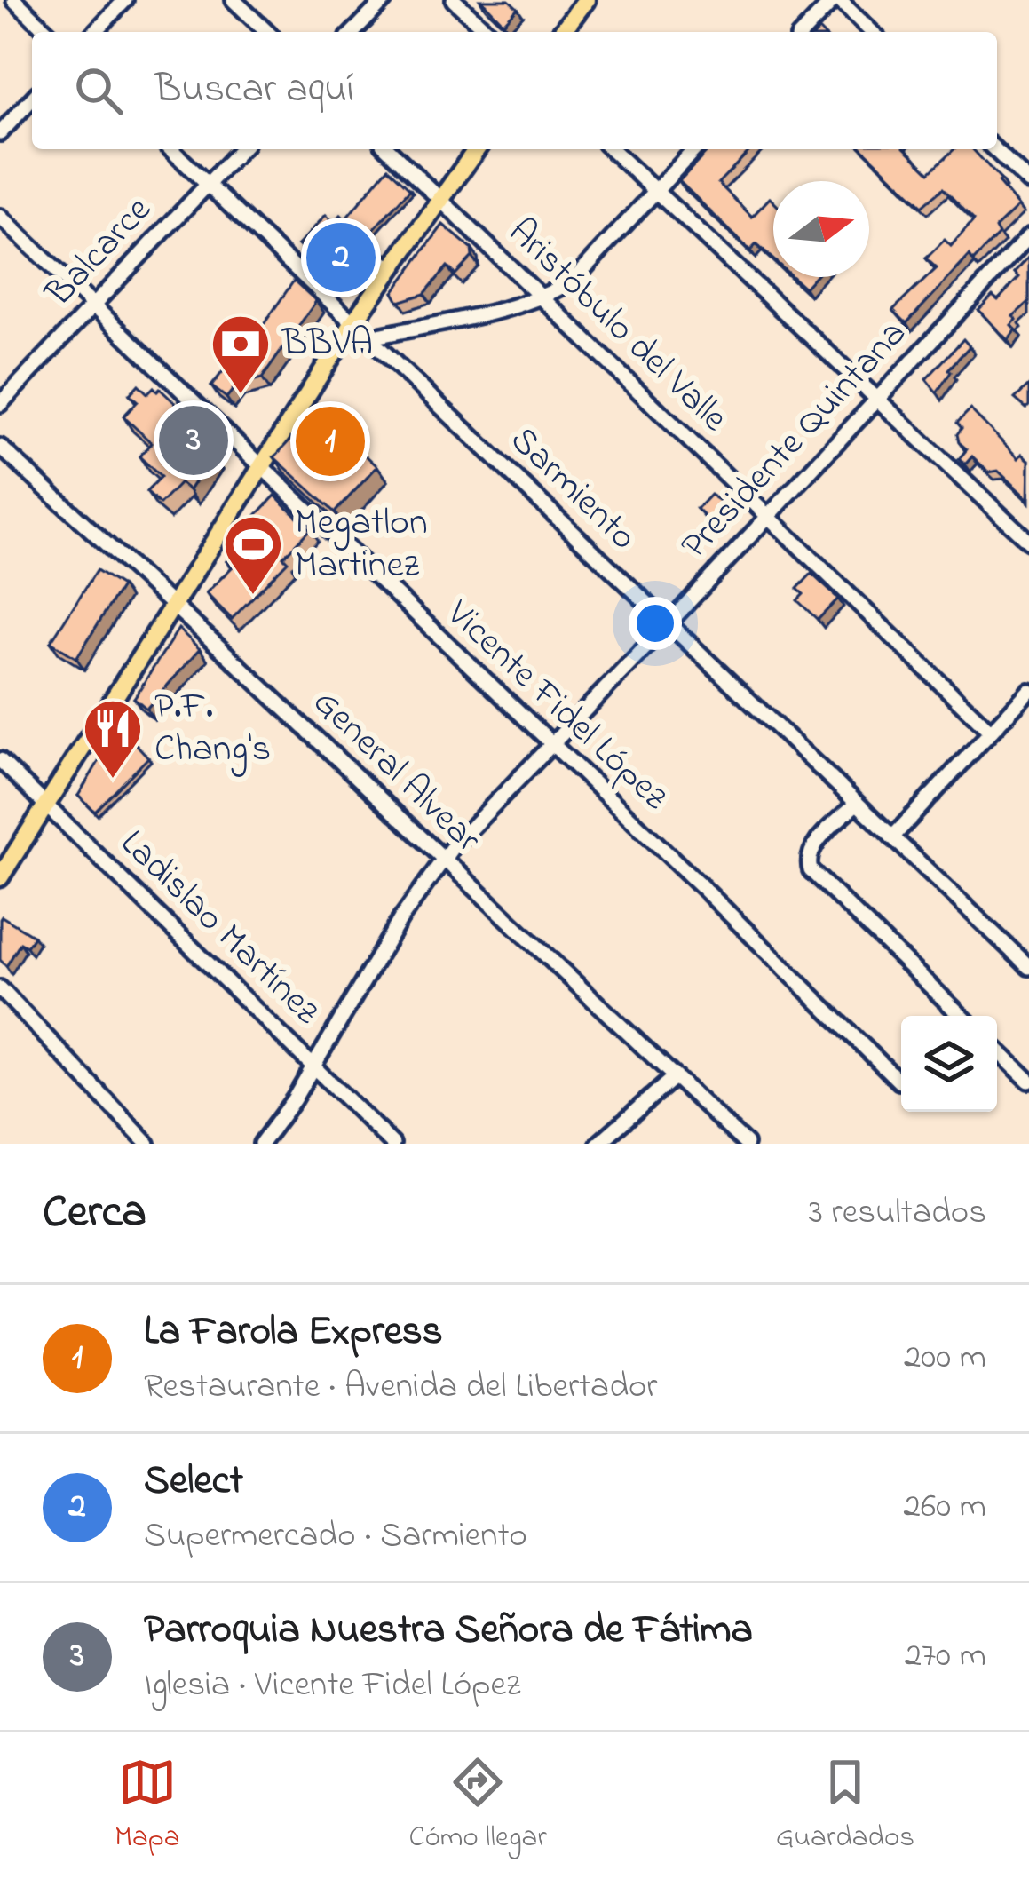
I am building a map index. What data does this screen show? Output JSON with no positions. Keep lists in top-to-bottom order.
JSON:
{
  "streets": {
    "street": [
      "Balcarce",
      "Aristóbulo del Valle",
      "Presidente Quintana",
      "Sarmiento",
      "Vicente Fidel López",
      "General Alvear",
      "Ladislao Martínez"
    ]
  },
  "crossings": [
    ["Balcarce", "Sarmiento"],
    ["Balcarce", "Vicente Fidel López"],
    ["Aristóbulo del Valle", "Presidente Quintana"],
    ["Presidente Quintana", "Sarmiento"],
    ["Presidente Quintana", "Vicente Fidel López"],
    ["Presidente Quintana", "General Alvear"],
    ["Presidente Quintana", "Ladislao Martínez"]
  ],
  "places": {
    "bank": ["BBVA"],
    "sports": ["Megatlon Martinez"],
    "restaurant": ["P.F. Chang's"]
  },
  "north": "right",
  "page": {
    "search": "Buscar aquí",
    "pins": ["2", "3", "1"],
    "heading": ["Cerca", "3 resultados"],
    "list": [
      {
        "mark": "1",
        "name": "La Farola Express",
        "note": "Restaurante · Avenida del Libertador",
        "value": "200 m"
      },
      {
        "mark": "2",
        "name": "Select",
        "note": "Supermercado · Sarmiento",
        "value": "260 m"
      },
      {
        "mark": "3",
        "name": "Parroquia Nuestra Señora de Fátima",
        "note": "Iglesia · Vicente Fidel López",
        "value": "270 m"
      }
    ],
    "nav": ["Mapa", "Cómo llegar", "Guardados"]
  }
}
